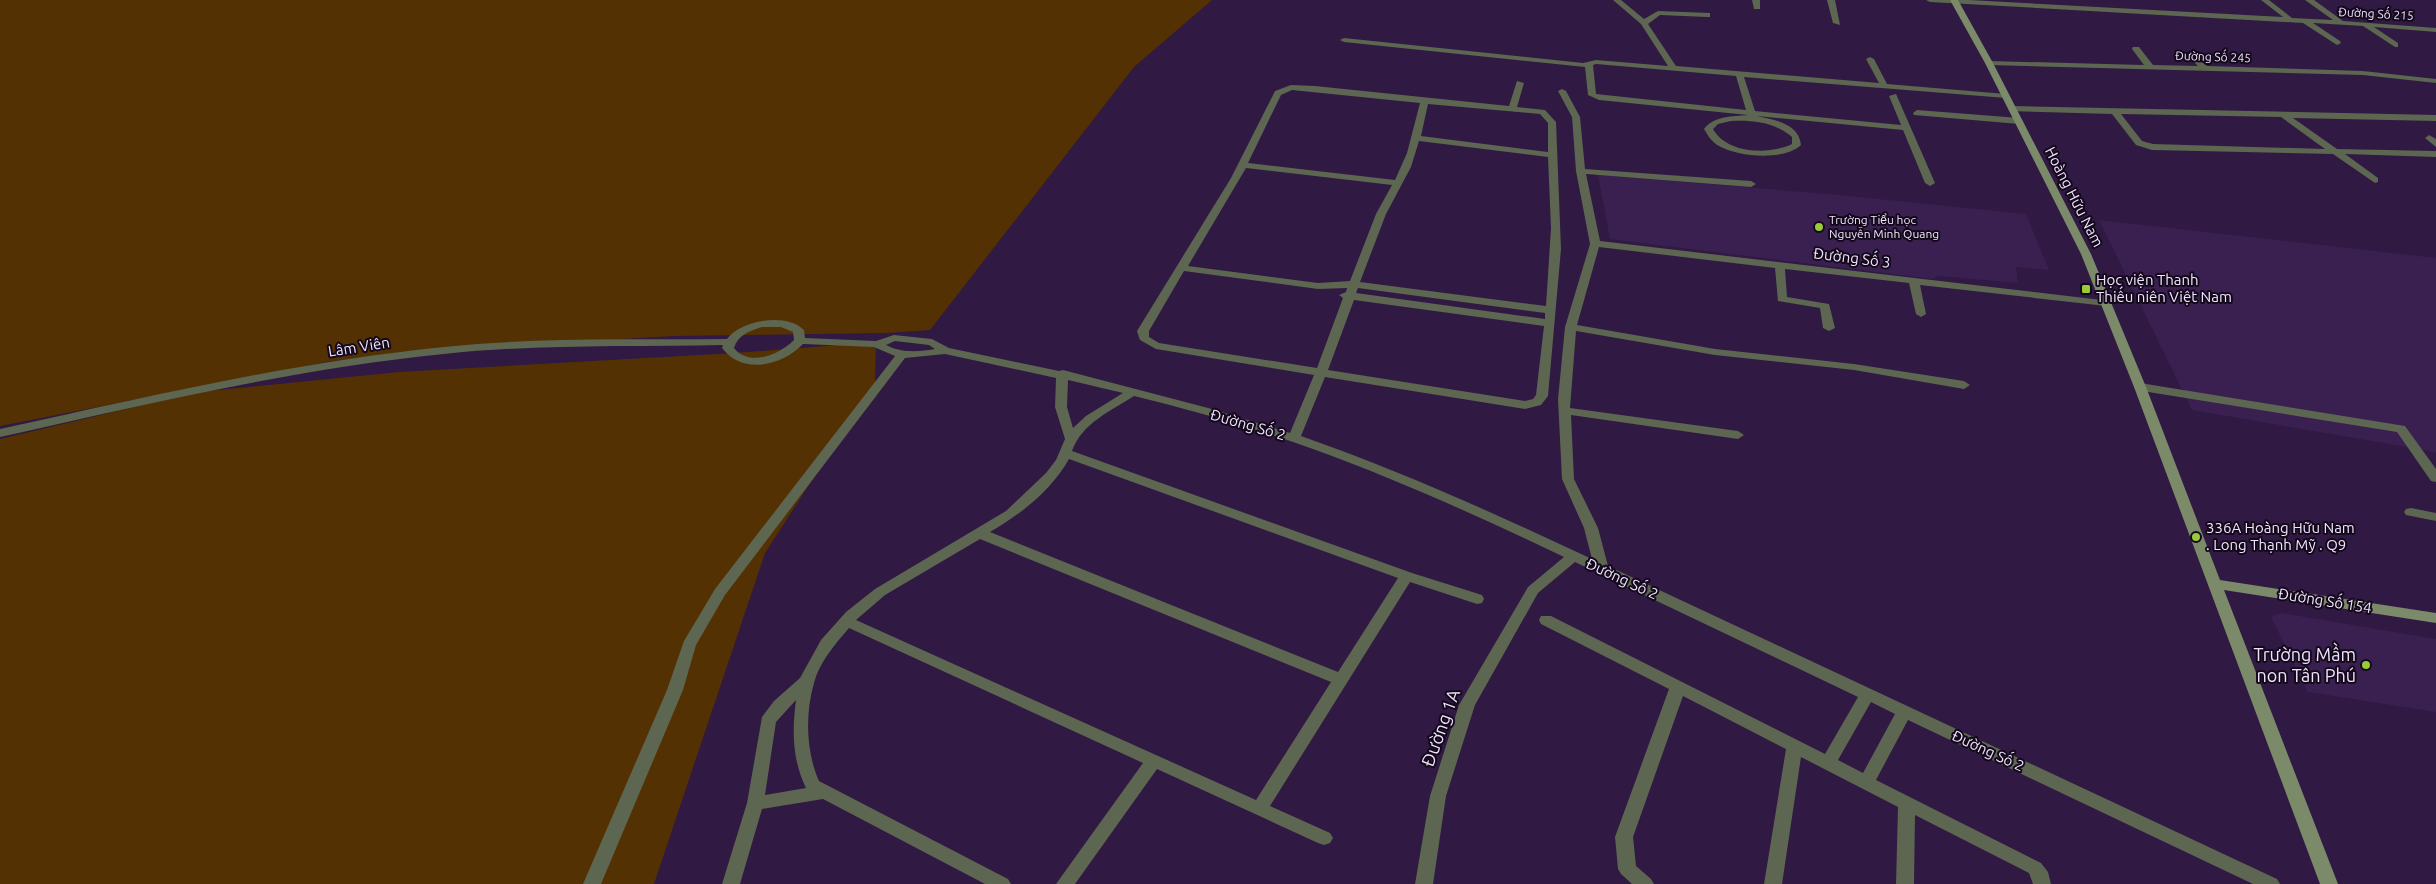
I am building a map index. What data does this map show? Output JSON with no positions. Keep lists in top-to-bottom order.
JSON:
{
  "streets": {
    "main road": ["Hoàng Hữu Nam", "Đường Số 154"],
    "street": [
      "Đường Số 215",
      "Đường Số 245",
      "Đường Số 3",
      "Lâm Viên",
      "Đường Số 2",
      "Đường 1A"
    ]
  },
  "crossings": [
    ["Đường Số 215", "Hoàng Hữu Nam"],
    ["Đường Số 245", "Hoàng Hữu Nam"],
    ["Hoàng Hữu Nam", "Đường Số 3"],
    ["Hoàng Hữu Nam", "Đường Số 154"],
    ["Đường Số 2", "Đường 1A"]
  ],
  "places": {
    "other": ["Trường Tiểu học Nguyễn Minh Quang", "336A Hoàng Hữu Nam . Long Thạnh Mỹ . Q9", "Trường Mầm non Tân Phú"],
    "transit": ["Học viện Thanh Thiếu niên Việt Nam"]
  }
}
